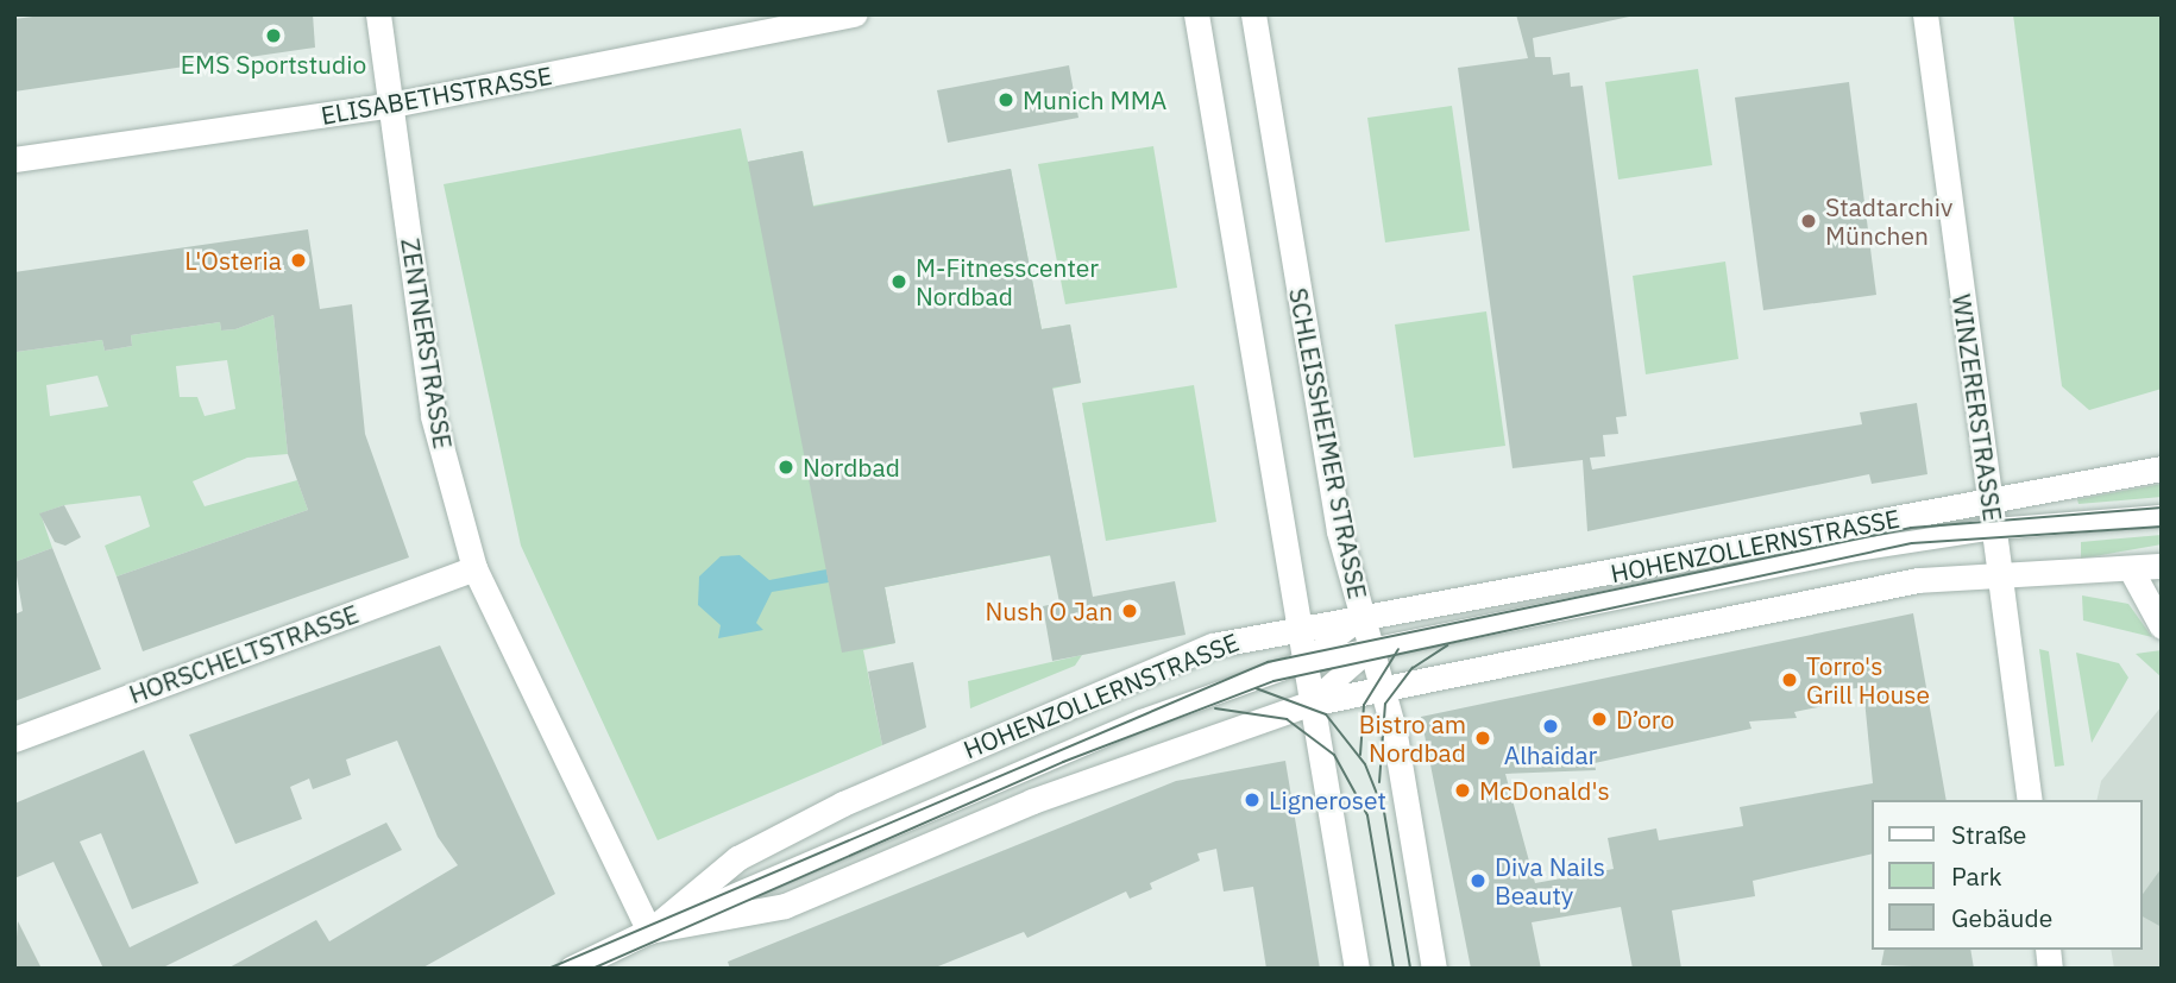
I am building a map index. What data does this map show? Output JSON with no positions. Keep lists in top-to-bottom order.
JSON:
{
  "streets": {
    "street": [
      "ELISABETHSTRASSE",
      "ZENTNERSTRASSE",
      "WINZERERSTRASSE",
      "SCHLEISSHEIMER STRASSE",
      "HOHENZOLLERNSTRASSE",
      "HORSCHELTSTRASSE"
    ]
  },
  "crossings": [
    ["ELISABETHSTRASSE", "ZENTNERSTRASSE"],
    ["ZENTNERSTRASSE", "HOHENZOLLERNSTRASSE"],
    ["ZENTNERSTRASSE", "HORSCHELTSTRASSE"],
    ["WINZERERSTRASSE", "HOHENZOLLERNSTRASSE"],
    ["SCHLEISSHEIMER STRASSE", "HOHENZOLLERNSTRASSE"]
  ],
  "places": [
    "EMS Sportstudio",
    "Munich MMA",
    "Stadtarchiv München",
    "L'Osteria",
    "M-Fitnesscenter Nordbad",
    "Nordbad",
    "Nush O Jan",
    "Torro's Grill House",
    "D’oro",
    "Alhaidar",
    "Bistro am Nordbad",
    "McDonald's",
    "Ligneroset",
    "Diva Nails Beauty"
  ],
  "legend": ["Straße", "Park", "Gebäude"]
}
